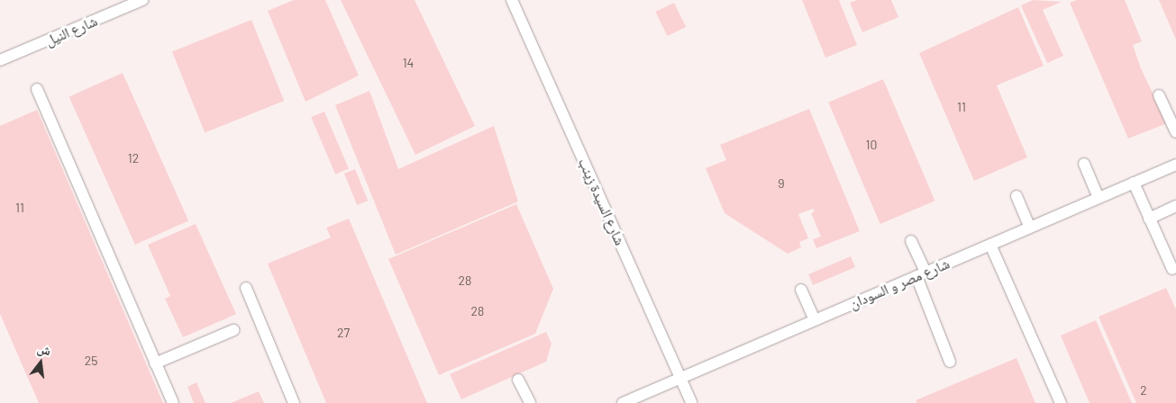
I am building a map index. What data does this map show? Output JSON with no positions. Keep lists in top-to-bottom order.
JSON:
{
  "streets": {
    "lane": ["شارع النيل", "شارع السيدة زينب", "شارع مصر و السودان"]
  },
  "crossings": [
    ["شارع السيدة زينب", "شارع مصر و السودان"]
  ],
  "house_numbers": [
    "14",
    "11",
    "10",
    "12",
    "9",
    "11",
    "28",
    "28",
    "27",
    "25",
    "2"
  ],
  "north": "top"
}
